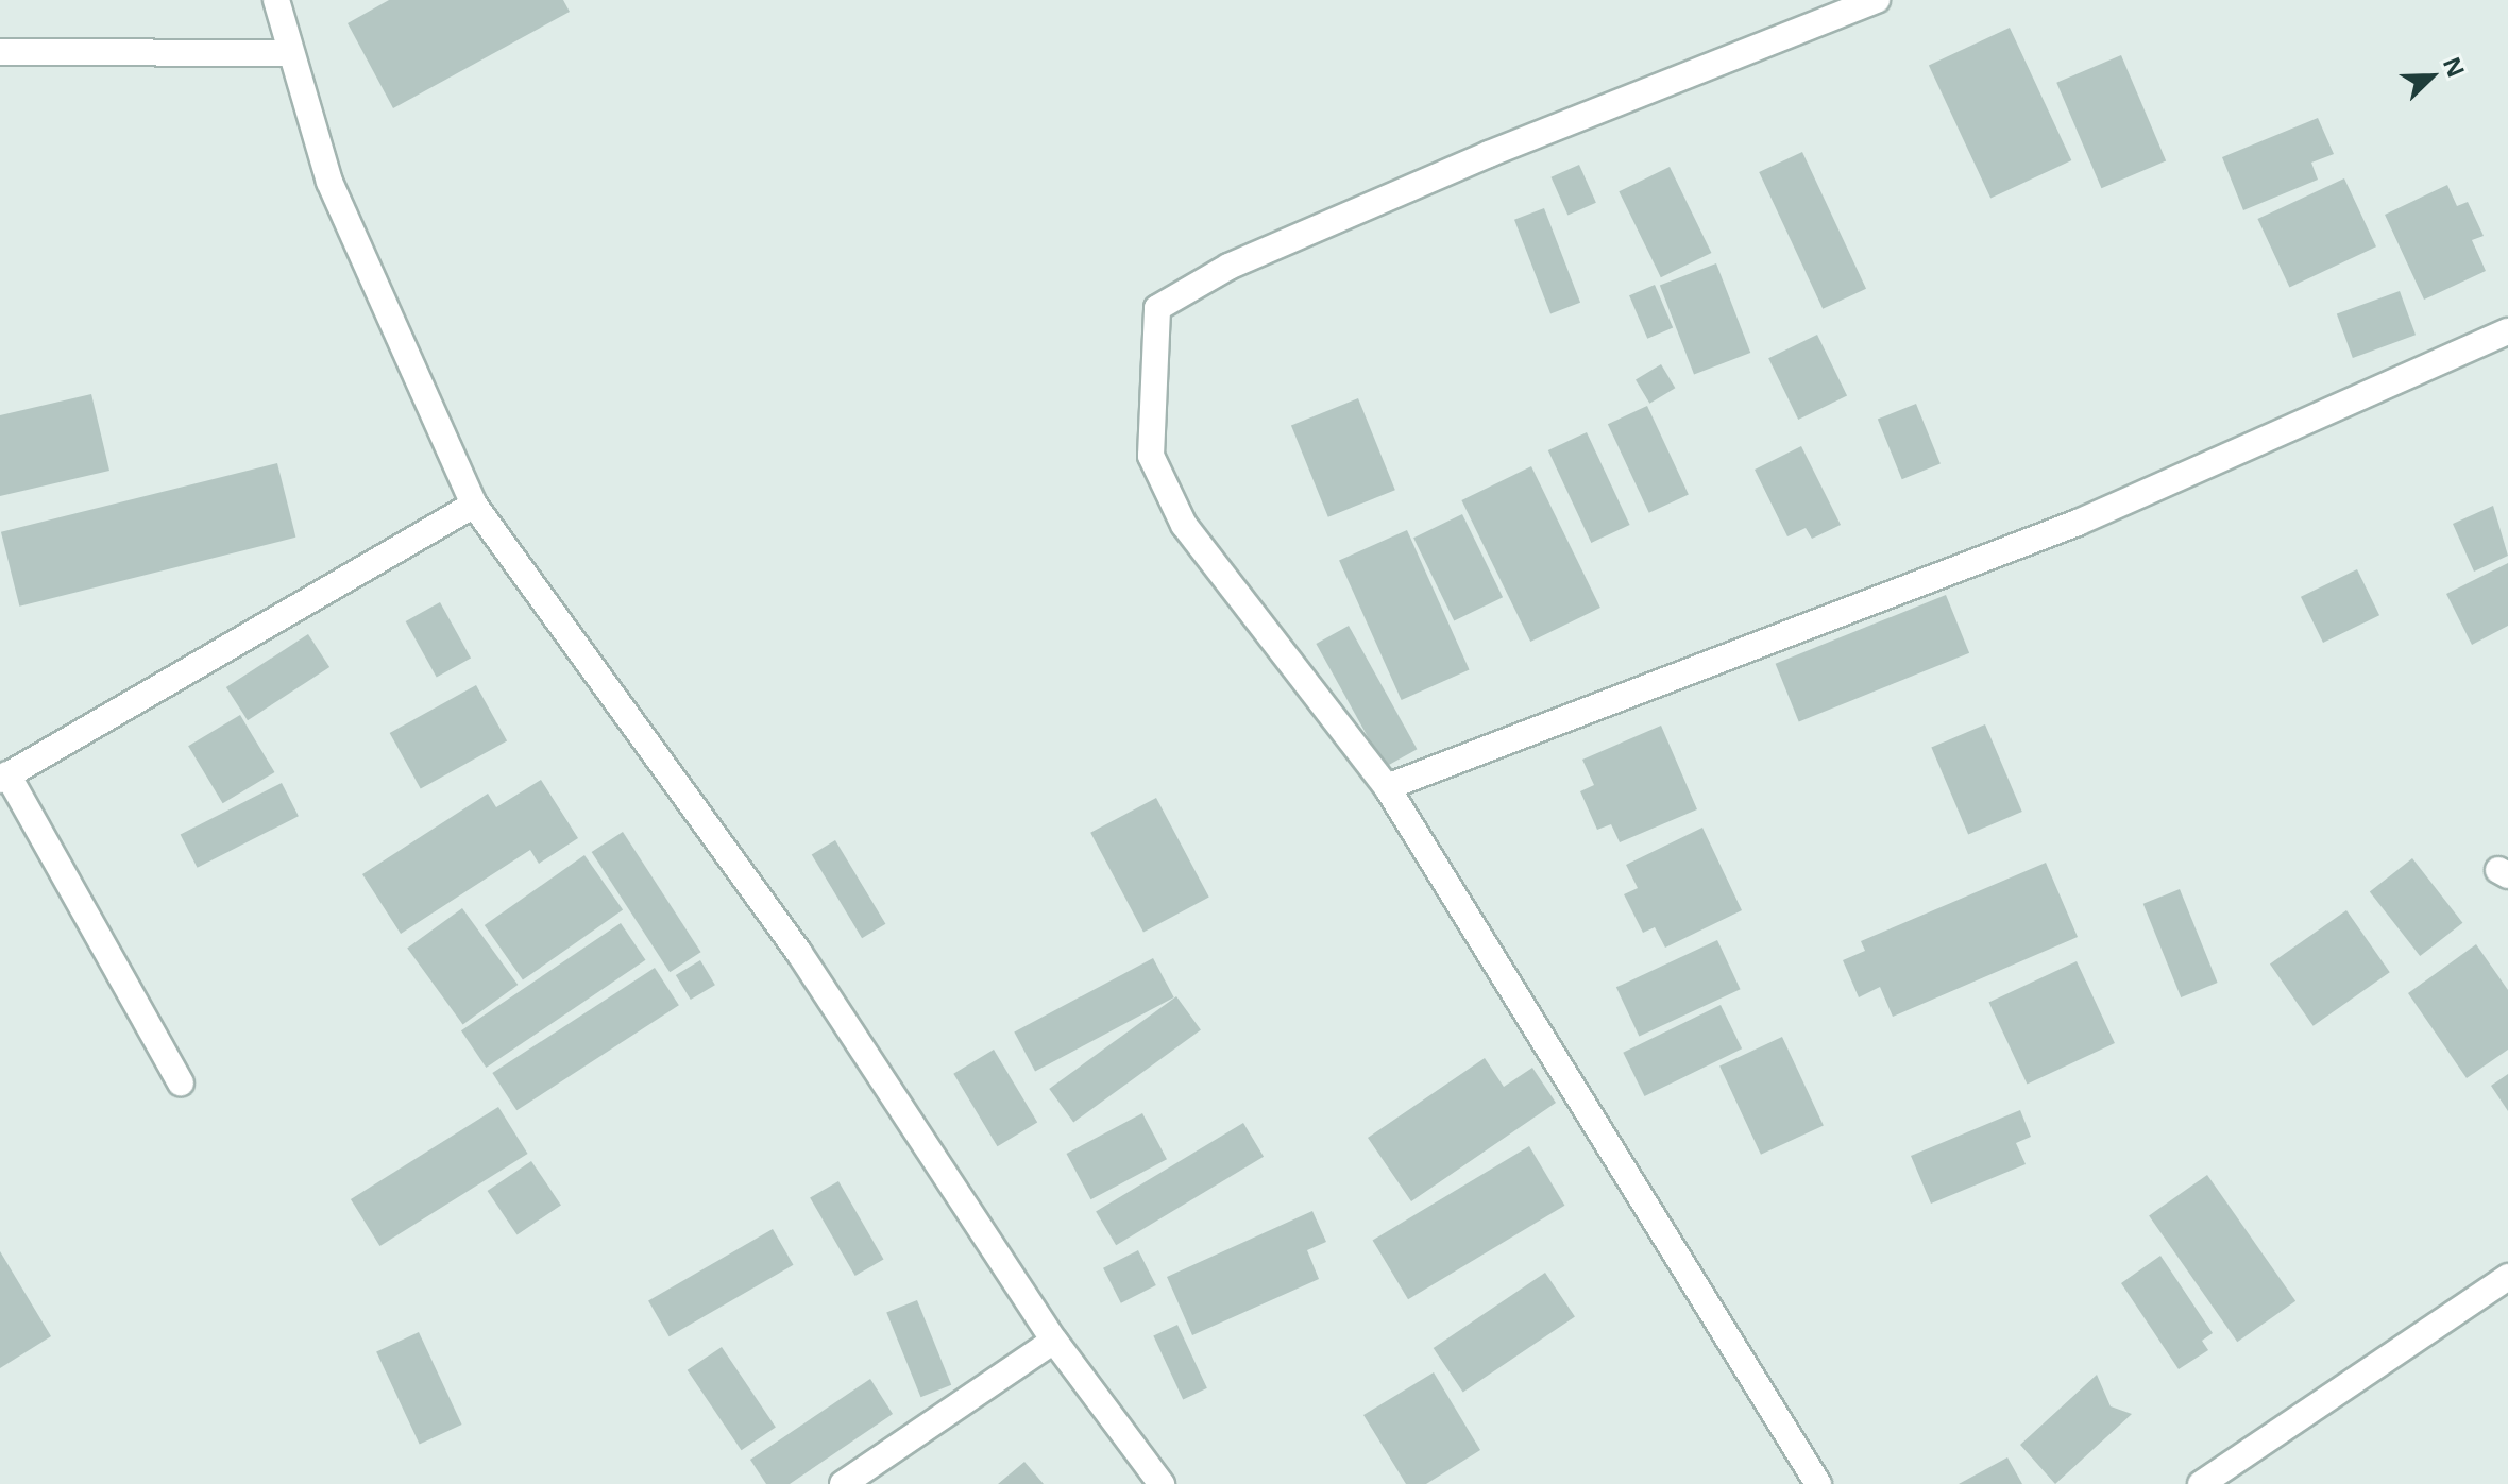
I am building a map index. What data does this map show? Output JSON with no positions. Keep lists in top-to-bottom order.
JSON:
{
  "north": "top right"
}
